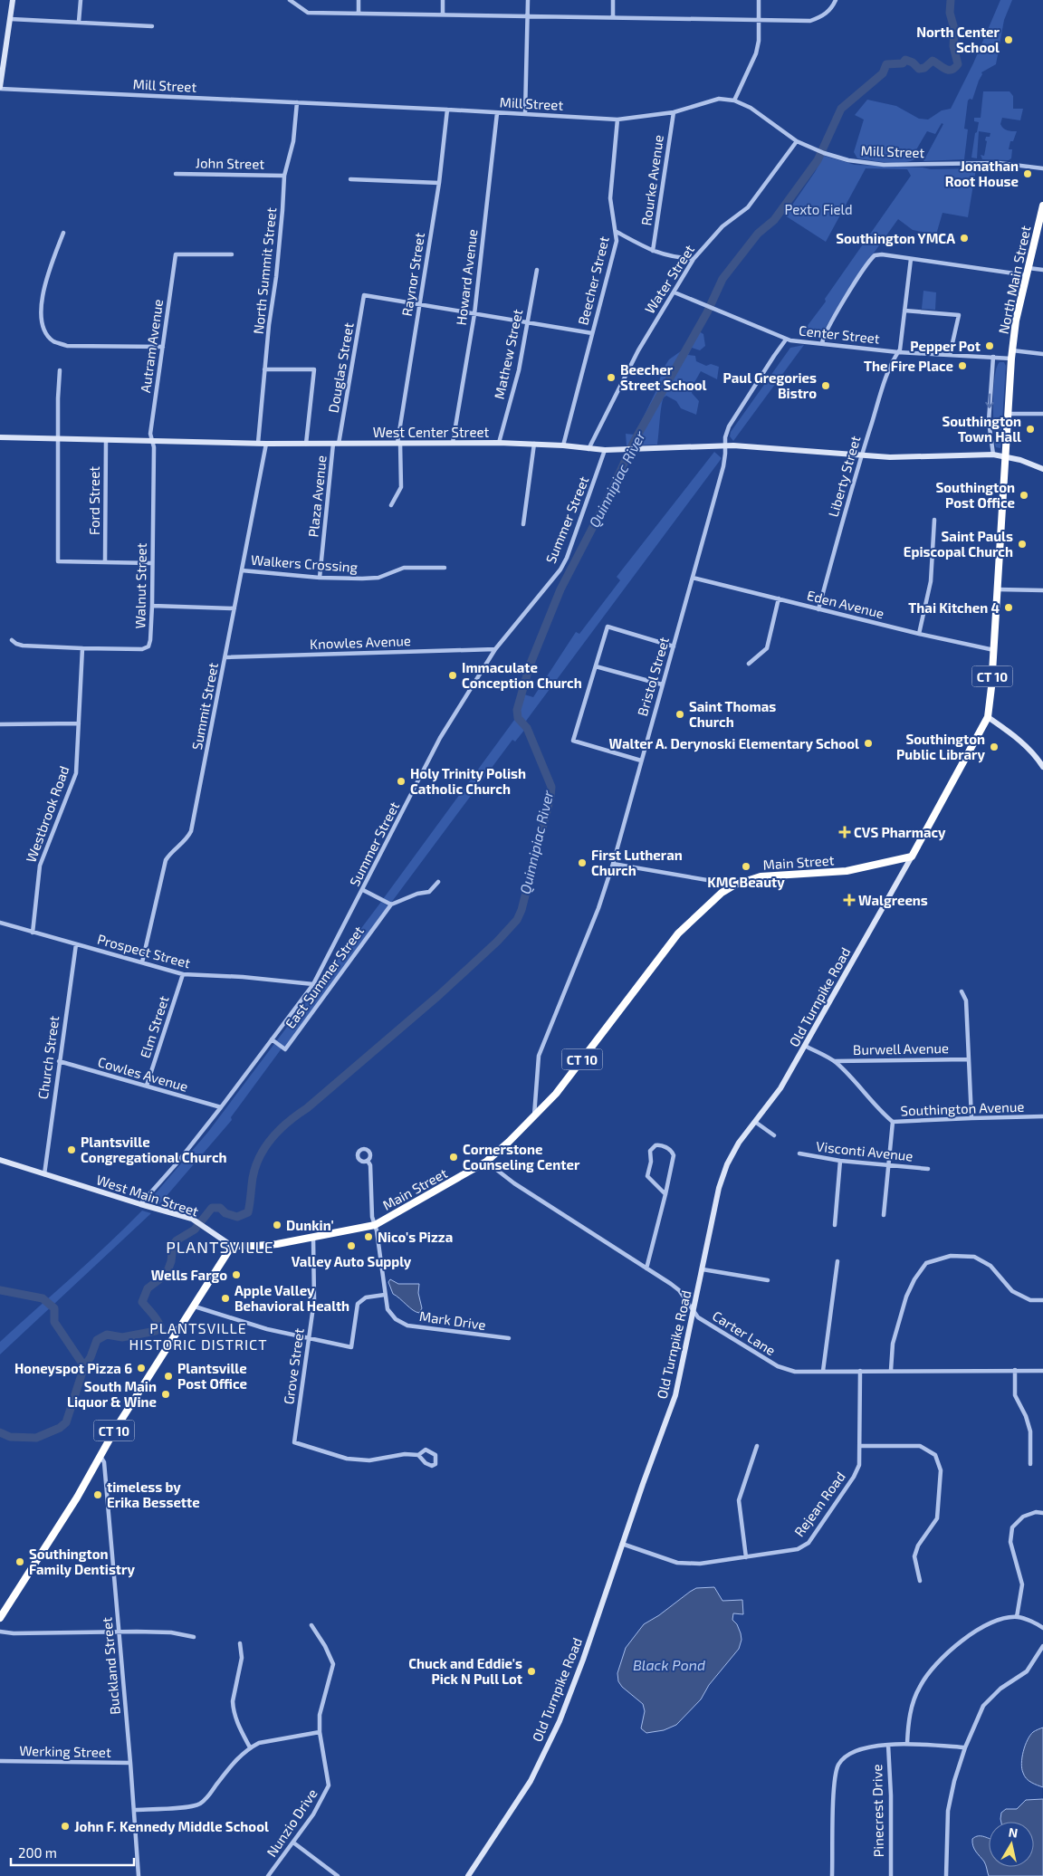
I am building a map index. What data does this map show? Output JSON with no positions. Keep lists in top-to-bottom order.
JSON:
{
  "streets": {
    "highway": ["North Main Street", "CT 10", "Main Street"],
    "main road": ["West Center Street", "Old Turnpike Road", "West Main Street"],
    "street": [
      "Mill Street",
      "John Street",
      "Rourke Avenue",
      "North Summit Street",
      "Raynor Street",
      "Howard Avenue",
      "Water Street",
      "Beecher Street",
      "Center Street",
      "Autram Avenue",
      "Mathew Street",
      "Douglas Street",
      "Liberty Street",
      "Plaza Avenue",
      "Ford Street",
      "Summer Street",
      "Walkers Crossing",
      "Walnut Street",
      "Eden Avenue",
      "Knowles Avenue",
      "Bristol Street",
      "Summit Street",
      "Westbrook Road",
      "Prospect Street",
      "East Summer Street",
      "Elm Street",
      "Burwell Avenue",
      "Church Street",
      "Cowles Avenue",
      "Southington Avenue",
      "Visconti Avenue",
      "Mark Drive",
      "Carter Lane",
      "Grove Street",
      "Rejean Road",
      "Buckland Street",
      "Werking Street",
      "Pinecrest Drive",
      "Nunzio Drive"
    ]
  },
  "crossings": [
    ["Mill Street", "Rourke Avenue"],
    ["Mill Street", "North Summit Street"],
    ["Mill Street", "Raynor Street"],
    ["Mill Street", "Howard Avenue"],
    ["Mill Street", "Water Street"],
    ["Mill Street", "Beecher Street"],
    ["John Street", "North Summit Street"],
    ["North Summit Street", "West Center Street"],
    ["Raynor Street", "Douglas Street"],
    ["Raynor Street", "West Center Street"],
    ["Howard Avenue", "West Center Street"],
    ["Water Street", "Center Street"],
    ["Water Street", "West Center Street"],
    ["North Main Street", "Center Street"],
    ["North Main Street", "CT 10"],
    ["Beecher Street", "West Center Street"],
    ["Center Street", "Liberty Street"],
    ["Center Street", "Bristol Street"],
    ["Center Street", "CT 10"],
    ["Autram Avenue", "West Center Street"],
    ["Autram Avenue", "Walnut Street"],
    ["Mathew Street", "West Center Street"],
    ["Douglas Street", "West Center Street"],
    ["Douglas Street", "Plaza Avenue"],
    ["West Center Street", "Liberty Street"],
    ["West Center Street", "Plaza Avenue"],
    ["West Center Street", "Ford Street"],
    ["West Center Street", "Summer Street"],
    ["West Center Street", "Walnut Street"],
    ["West Center Street", "Bristol Street"],
    ["West Center Street", "CT 10"],
    ["West Center Street", "Summit Street"],
    ["Liberty Street", "Eden Avenue"],
    ["Plaza Avenue", "Walkers Crossing"],
    ["Summer Street", "Knowles Avenue"],
    ["Summer Street", "Prospect Street"],
    ["Summer Street", "East Summer Street"],
    ["Summer Street", "Cowles Avenue"],
    ["Summer Street", "West Main Street"],
    ["Walkers Crossing", "Summit Street"],
    ["Walnut Street", "Westbrook Road"],
    ["Eden Avenue", "Bristol Street"],
    ["Eden Avenue", "CT 10"],
    ["Knowles Avenue", "Summit Street"],
    ["Bristol Street", "Main Street"],
    ["CT 10", "Main Street"],
    ["CT 10", "Old Turnpike Road"],
    ["CT 10", "West Main Street"],
    ["CT 10", "Buckland Street"],
    ["Summit Street", "Prospect Street"],
    ["Westbrook Road", "Prospect Street"],
    ["Main Street", "Old Turnpike Road"],
    ["Main Street", "West Main Street"],
    ["Main Street", "Mark Drive"],
    ["Main Street", "Carter Lane"],
    ["Main Street", "Grove Street"],
    ["Prospect Street", "Elm Street"],
    ["Prospect Street", "Church Street"],
    ["Old Turnpike Road", "Southington Avenue"],
    ["Old Turnpike Road", "Carter Lane"],
    ["Old Turnpike Road", "Rejean Road"],
    ["Elm Street", "Cowles Avenue"],
    ["Burwell Avenue", "Southington Avenue"],
    ["Church Street", "Cowles Avenue"],
    ["Church Street", "West Main Street"],
    ["Carter Lane", "Rejean Road"],
    ["Buckland Street", "Werking Street"]
  ],
  "districts": ["PLANTSVILLE", "PLANTSVILLE HISTORIC DISTRICT"],
  "water": ["Quinnipiac River", "Black Pond"],
  "parks": ["Pexto Field"],
  "places": {
    "other": [
      "North Center School",
      "Jonathan Root House",
      "Southington YMCA",
      "Pepper Pot",
      "The Fire Place",
      "Beecher Street School",
      "Paul Gregories Bistro",
      "Southington Town Hall",
      "Southington Post Office",
      "Saint Pauls Episcopal Church",
      "Thai Kitchen 4",
      "Immaculate Conception Church",
      "Saint Thomas Church",
      "Walter A. Derynoski Elementary School",
      "Southington Public Library",
      "Holy Trinity Polish Catholic Church",
      "First Lutheran Church",
      "KMC Beauty",
      "Plantsville Congregational Church",
      "Cornerstone Counseling Center",
      "Dunkin'",
      "Nico's Pizza",
      "Valley Auto Supply",
      "Wells Fargo",
      "Apple Valley Behavioral Health",
      "Honeyspot Pizza 6",
      "Plantsville Post Office",
      "South Main Liquor & Wine",
      "timeless by Erika Bessette",
      "Southington Family Dentistry",
      "Chuck and Eddie's Pick N Pull Lot",
      "John F. Kennedy Middle School"
    ],
    "health": ["CVS Pharmacy", "Walgreens"]
  },
  "scale_bar": "200 m",
  "north": "top"
}
